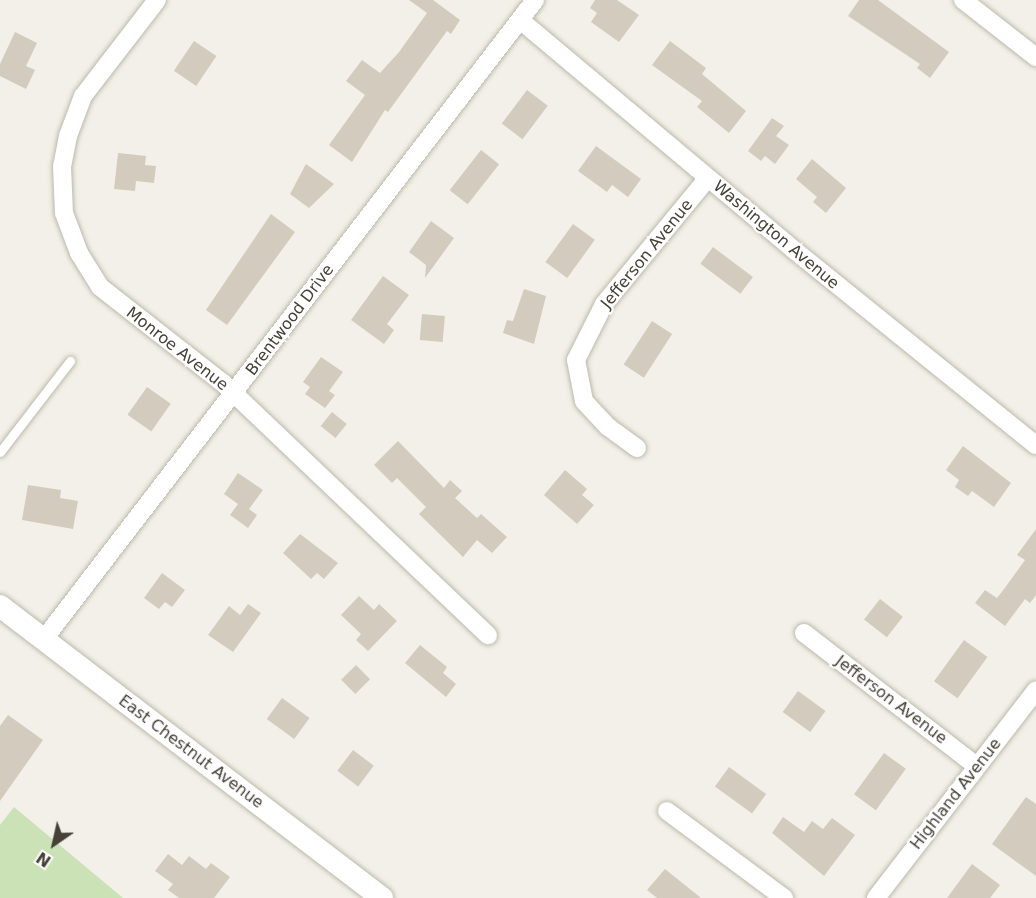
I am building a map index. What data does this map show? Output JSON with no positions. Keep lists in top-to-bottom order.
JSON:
{
  "streets": {
    "street": [
      "Washington Avenue",
      "Jefferson Avenue",
      "Brentwood Drive",
      "Monroe Avenue",
      "East Chestnut Avenue",
      "Highland Avenue"
    ]
  },
  "crossings": [
    ["Washington Avenue", "Jefferson Avenue"],
    ["Washington Avenue", "Brentwood Drive"],
    ["Jefferson Avenue", "Highland Avenue"],
    ["Brentwood Drive", "Monroe Avenue"],
    ["Brentwood Drive", "East Chestnut Avenue"]
  ],
  "north": "bottom left"
}
